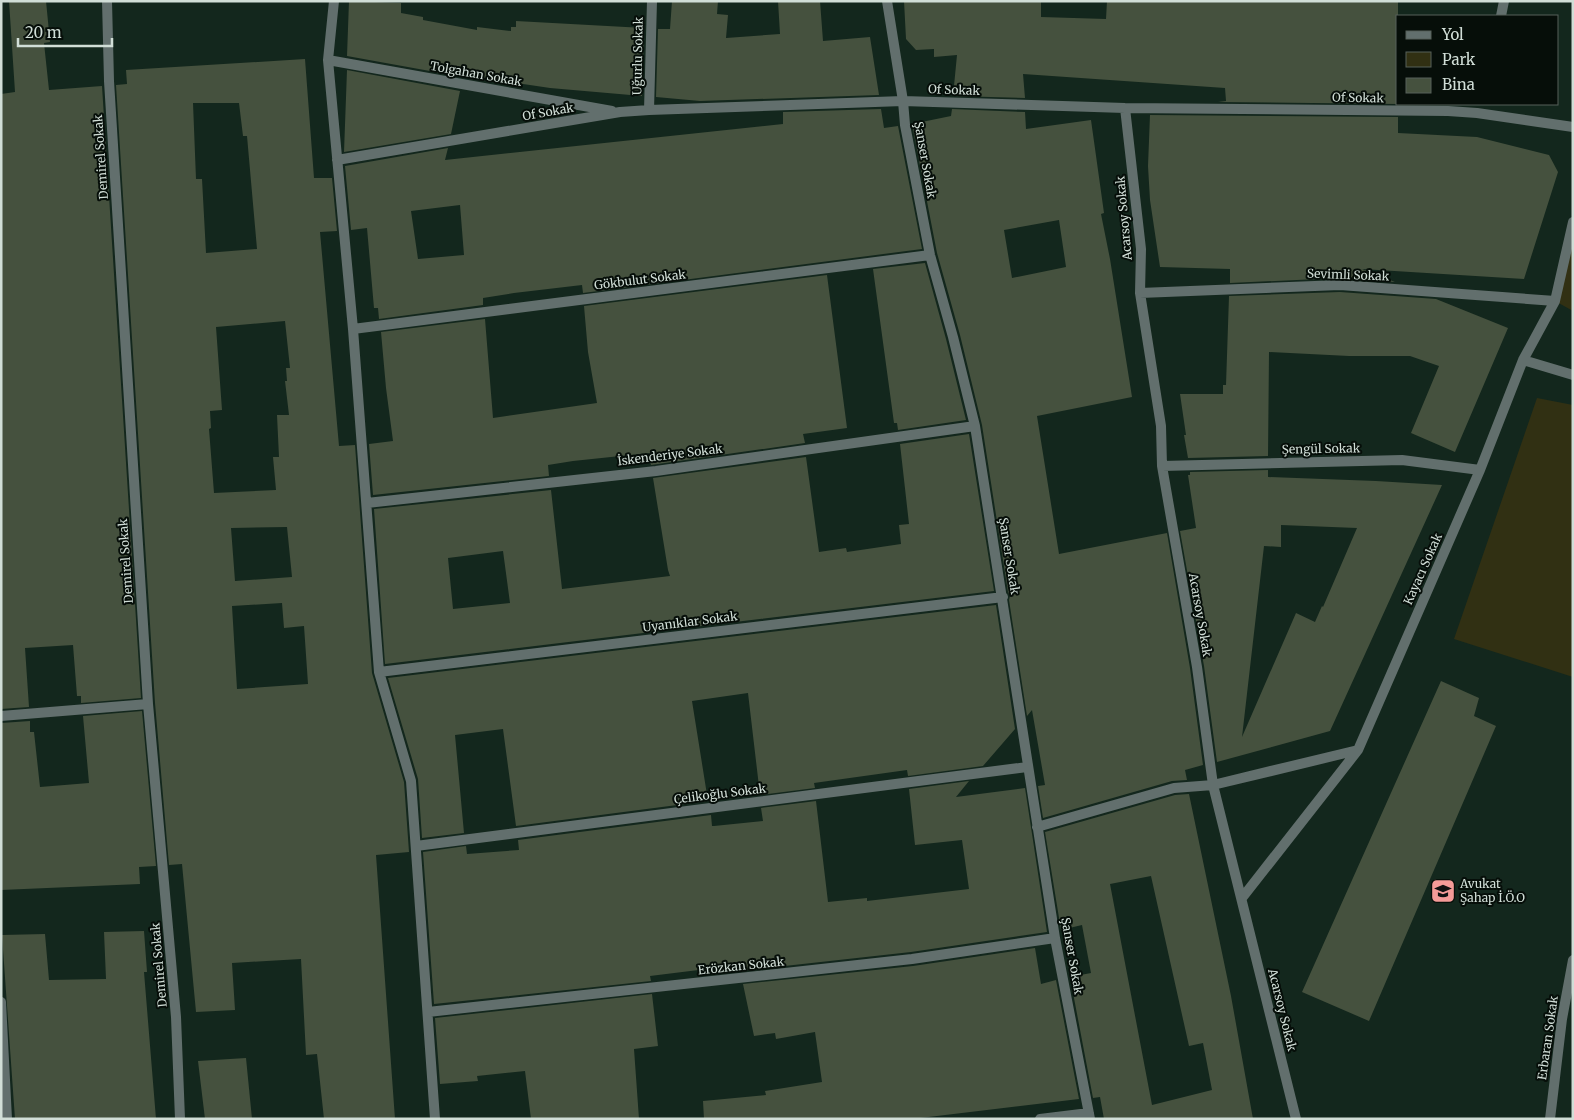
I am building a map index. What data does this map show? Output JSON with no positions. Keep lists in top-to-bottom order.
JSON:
{
  "streets": {
    "street": [
      "Uğurlu Sokak",
      "Tolgahan Sokak",
      "Of Sokak",
      "Demirel Sokak",
      "Şanser Sokak",
      "Acarsoy Sokak",
      "Sevimli Sokak",
      "Gökbulut Sokak",
      "Şengül Sokak",
      "İskenderiye Sokak",
      "Kayacı Sokak",
      "Uyanıklar Sokak",
      "Çelikoğlu Sokak",
      "Erözkan Sokak",
      "Erbaran Sokak"
    ]
  },
  "crossings": [
    ["Uğurlu Sokak", "Of Sokak"],
    ["Tolgahan Sokak", "Of Sokak"],
    ["Of Sokak", "Şanser Sokak"],
    ["Of Sokak", "Acarsoy Sokak"],
    ["Şanser Sokak", "Gökbulut Sokak"],
    ["Şanser Sokak", "İskenderiye Sokak"],
    ["Şanser Sokak", "Uyanıklar Sokak"],
    ["Şanser Sokak", "Çelikoğlu Sokak"],
    ["Şanser Sokak", "Erözkan Sokak"],
    ["Acarsoy Sokak", "Sevimli Sokak"],
    ["Acarsoy Sokak", "Şengül Sokak"],
    ["Acarsoy Sokak", "Kayacı Sokak"],
    ["Sevimli Sokak", "Kayacı Sokak"],
    ["Şengül Sokak", "Kayacı Sokak"]
  ],
  "places": {
    "school or university": ["Avukat Şahap İ.Ö.O"]
  },
  "legend": ["Yol", "Park", "Bina"],
  "scale_bar": "20 m"
}
